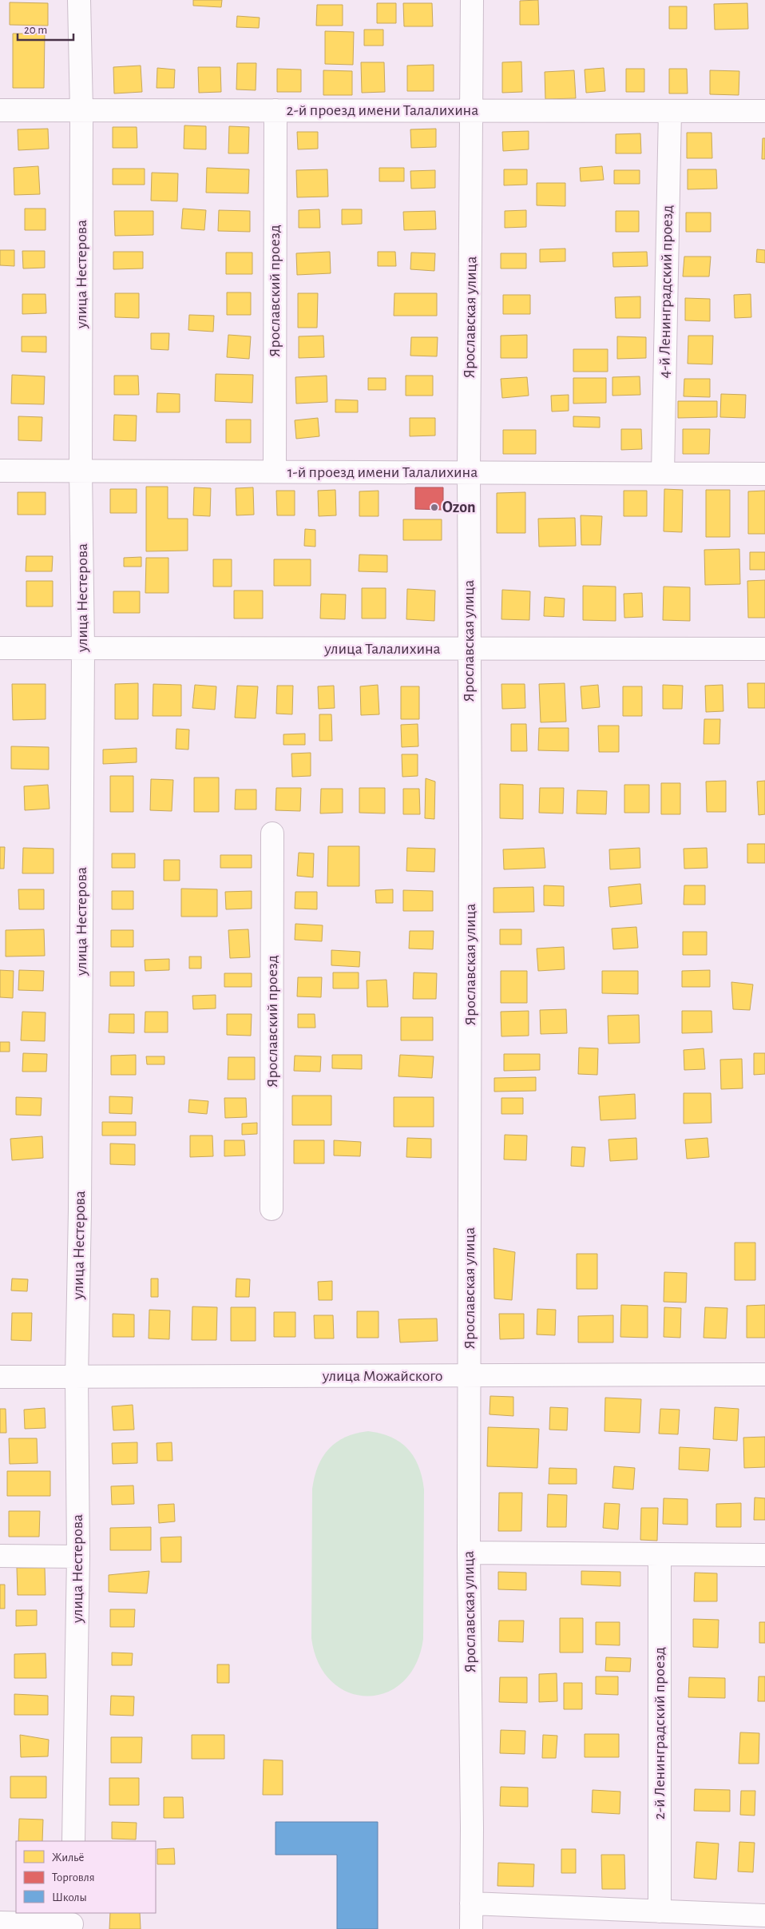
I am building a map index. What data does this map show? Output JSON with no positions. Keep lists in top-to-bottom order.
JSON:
{
  "streets": {
    "street": [
      "2-й проезд имени Талалихина",
      "улица Нестерова",
      "Ярославский проезд",
      "4-й Ленинградский проезд",
      "Ярославская улица",
      "1-й проезд имени Талалихина",
      "улица Талалихина",
      "улица Можайского",
      "2-й Ленинградский проезд"
    ]
  },
  "crossings": [
    ["2-й проезд имени Талалихина", "улица Нестерова"],
    ["2-й проезд имени Талалихина", "Ярославский проезд"],
    ["2-й проезд имени Талалихина", "4-й Ленинградский проезд"],
    ["2-й проезд имени Талалихина", "Ярославская улица"],
    ["улица Нестерова", "1-й проезд имени Талалихина"],
    ["улица Нестерова", "улица Талалихина"],
    ["улица Нестерова", "улица Можайского"],
    ["Ярославский проезд", "1-й проезд имени Талалихина"],
    ["4-й Ленинградский проезд", "1-й проезд имени Талалихина"],
    ["Ярославская улица", "1-й проезд имени Талалихина"],
    ["Ярославская улица", "улица Талалихина"],
    ["Ярославская улица", "улица Можайского"]
  ],
  "places": ["Ozon"],
  "legend": ["Жильё", "Торговля", "Школы"],
  "scale_bar": "20 m"
}
